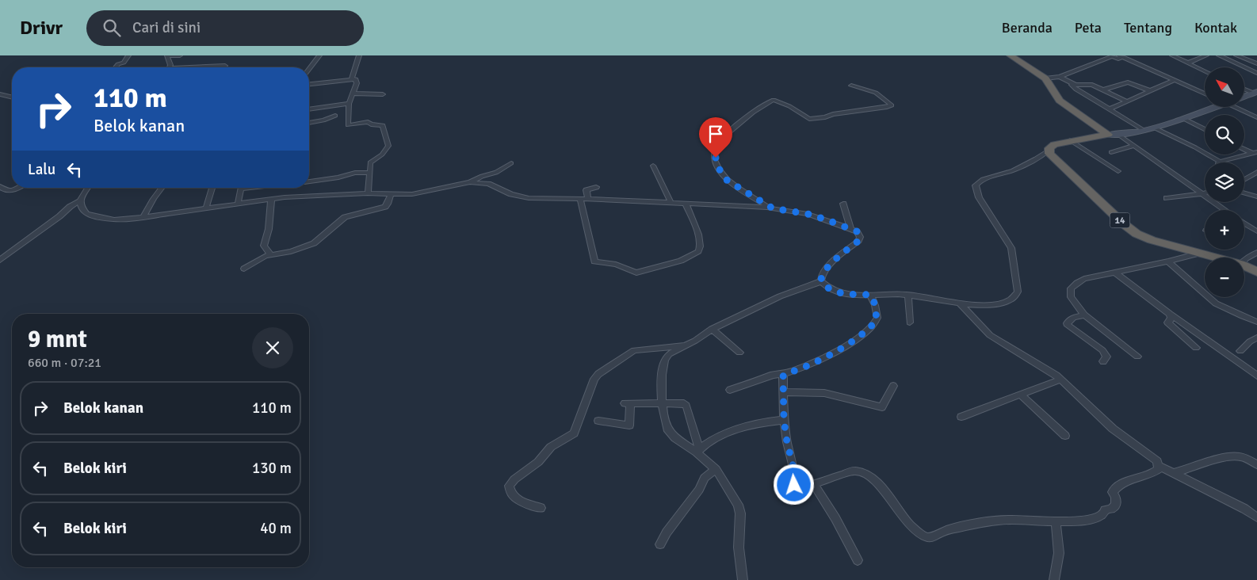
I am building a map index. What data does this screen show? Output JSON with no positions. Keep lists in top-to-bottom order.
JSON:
{
  "streets": {
    "highway": ["14"]
  },
  "north": "top left",
  "page": {
    "header": "Drivr",
    "search": "Cari di sini",
    "nav": [
      "Beranda",
      "Peta",
      "Tentang",
      "Kontak"
    ],
    "map_buttons": ["+", "−"],
    "turn": ["110 m", "Belok kanan"],
    "then": "Lalu",
    "heading": ["9 mnt", "660 m · 07:21"],
    "list": [
      {
        "name": "Belok kanan",
        "value": "110 m"
      },
      {
        "name": "Belok kiri",
        "value": "130 m"
      },
      {
        "name": "Belok kiri",
        "value": "40 m"
      }
    ]
  }
}
